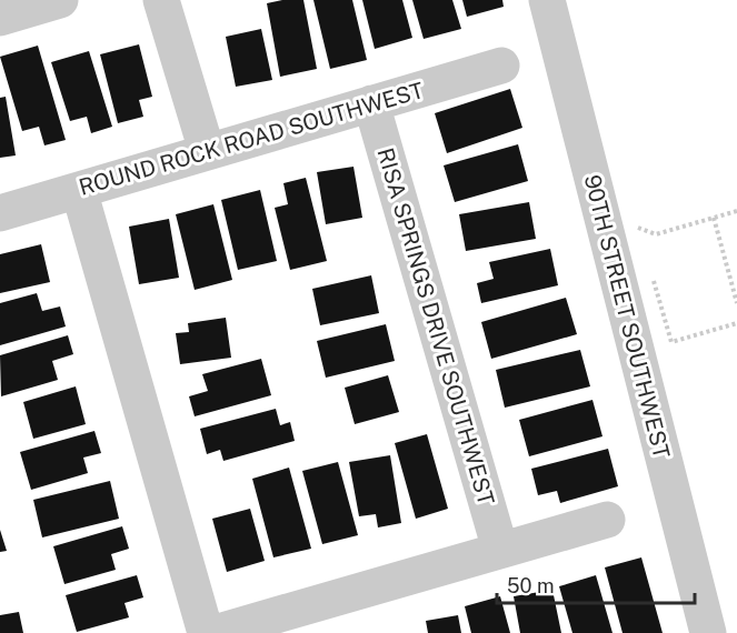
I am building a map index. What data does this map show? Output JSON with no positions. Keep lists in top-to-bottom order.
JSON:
{
  "streets": {
    "street": ["ROUND ROCK ROAD SOUTHWEST", "90TH STREET SOUTHWEST", "RISA SPRINGS DRIVE SOUTHWEST"]
  },
  "crossings": [
    ["ROUND ROCK ROAD SOUTHWEST", "RISA SPRINGS DRIVE SOUTHWEST"]
  ],
  "scale_bar": "50 m"
}
